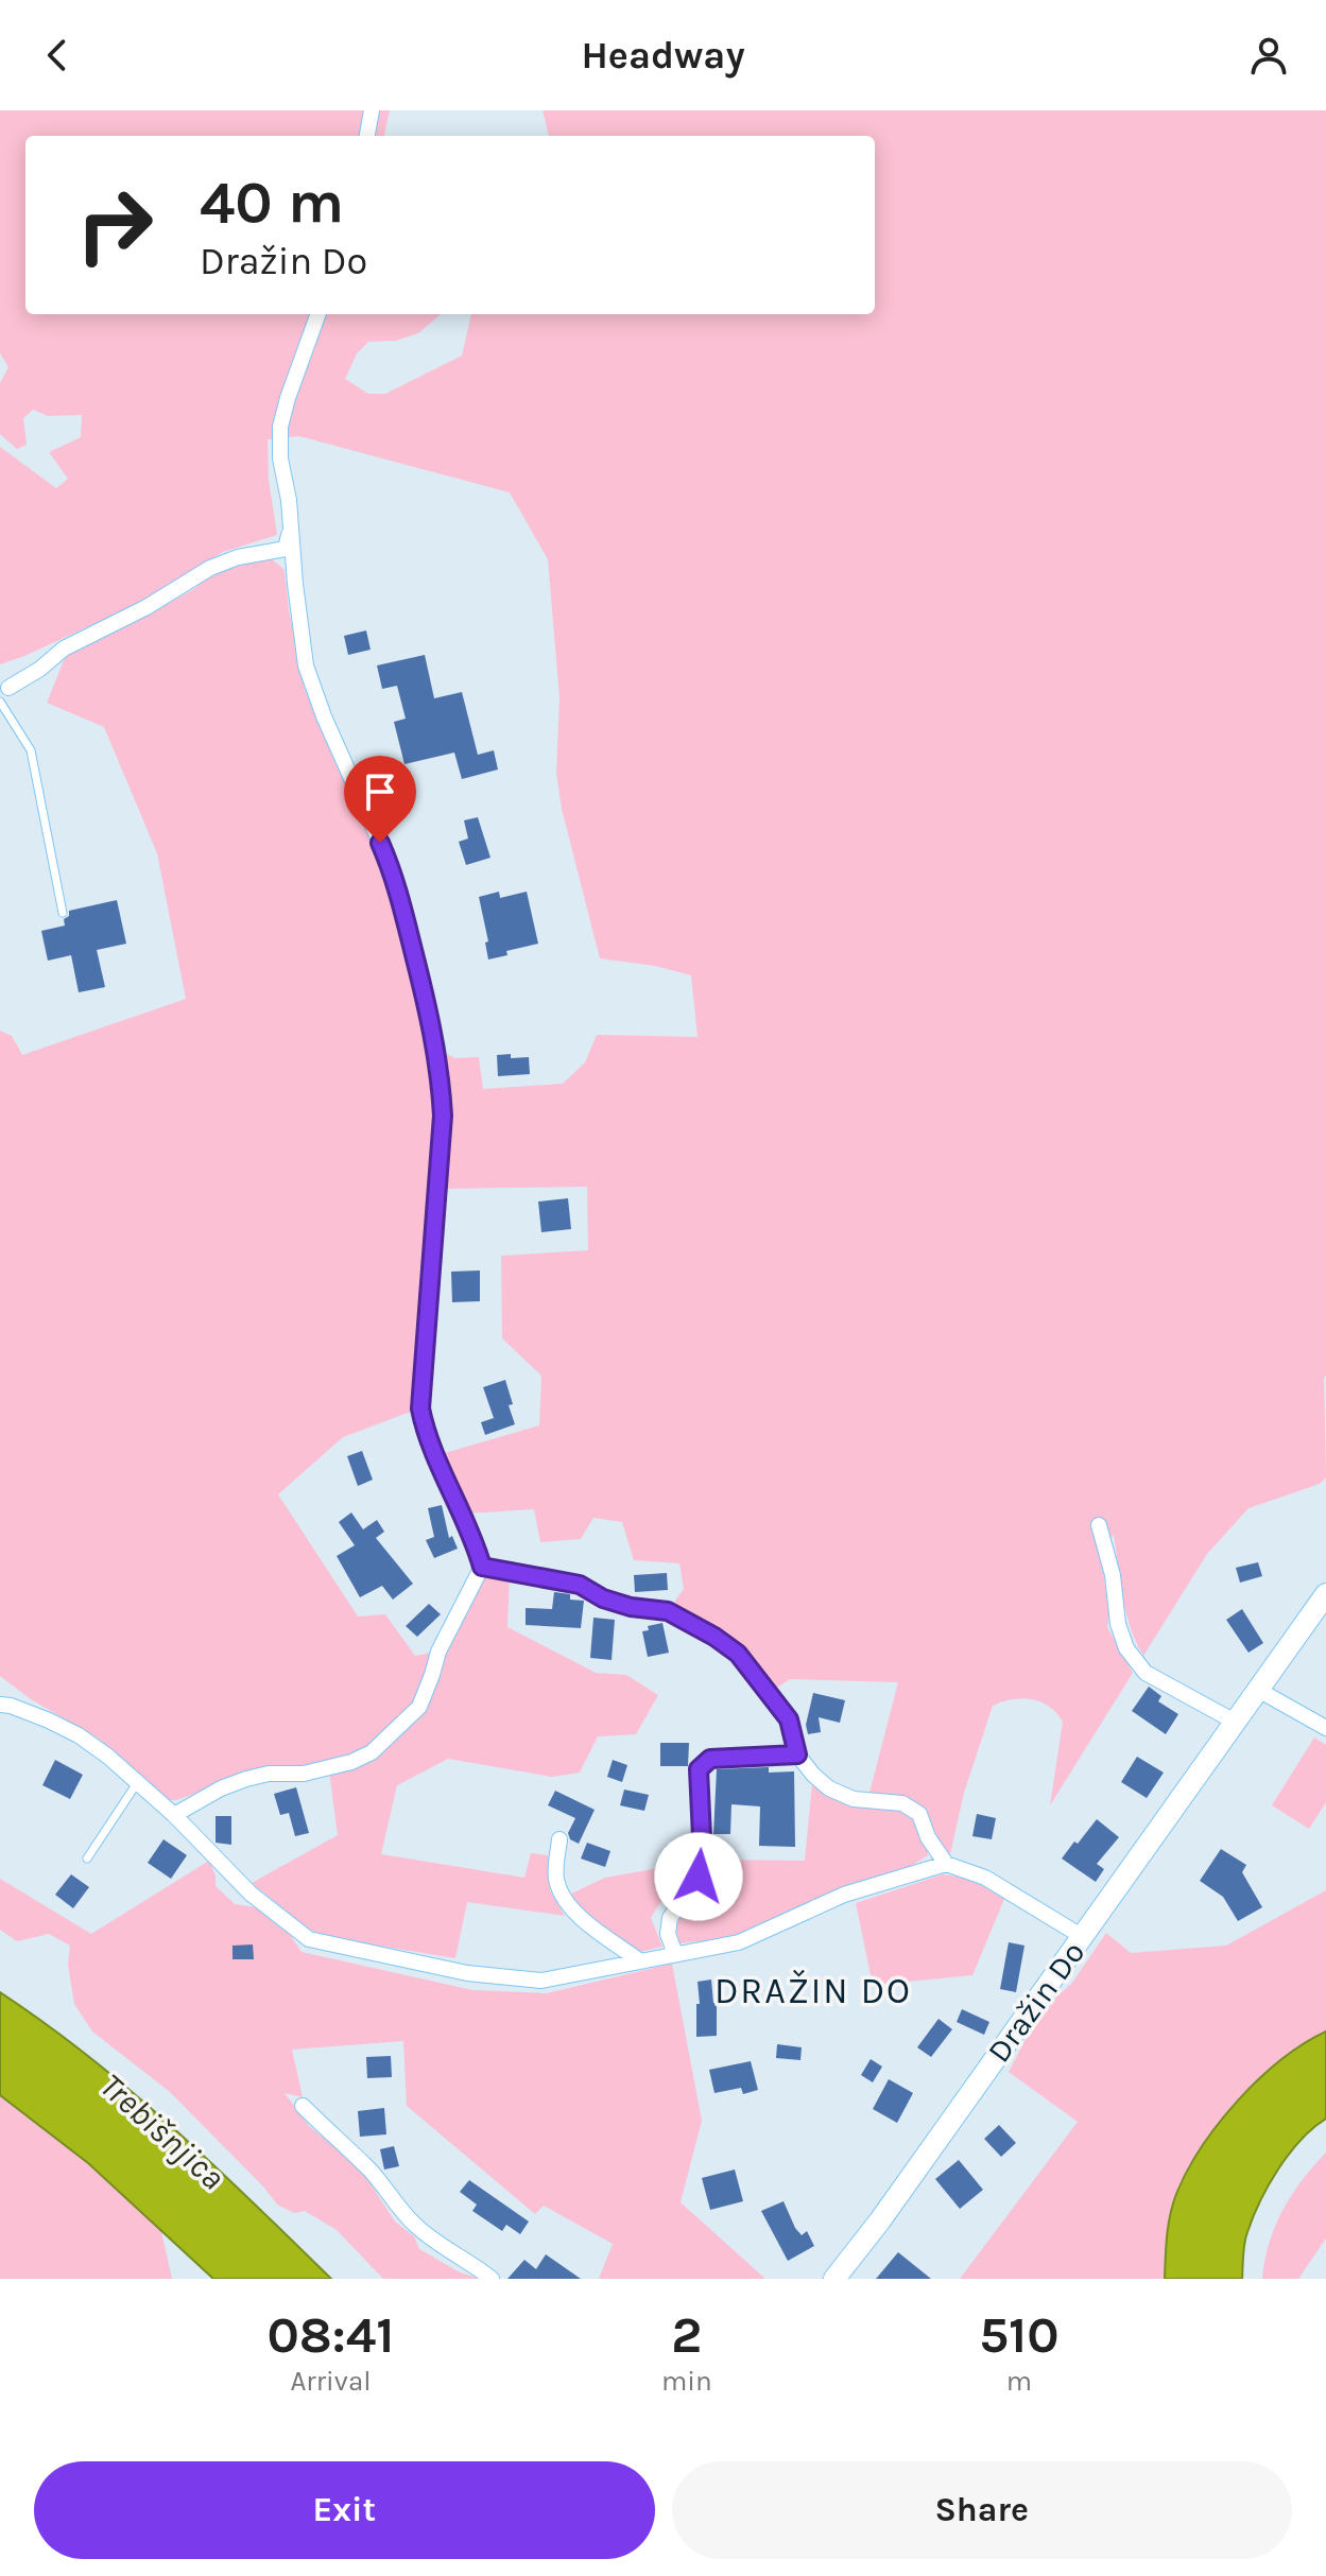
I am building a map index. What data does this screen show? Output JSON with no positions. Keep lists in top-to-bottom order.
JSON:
{
  "streets": {
    "street": ["Dražin Do"]
  },
  "districts": ["DRAŽIN DO"],
  "water": ["Trebišnjica"],
  "page": {
    "header": "Headway",
    "turn": ["40 m", "Dražin Do"],
    "eta": [
      "08:41",
      "Arrival",
      "2",
      "min",
      "510",
      "m"
    ],
    "buttons": ["Exit", "Share"]
  }
}
